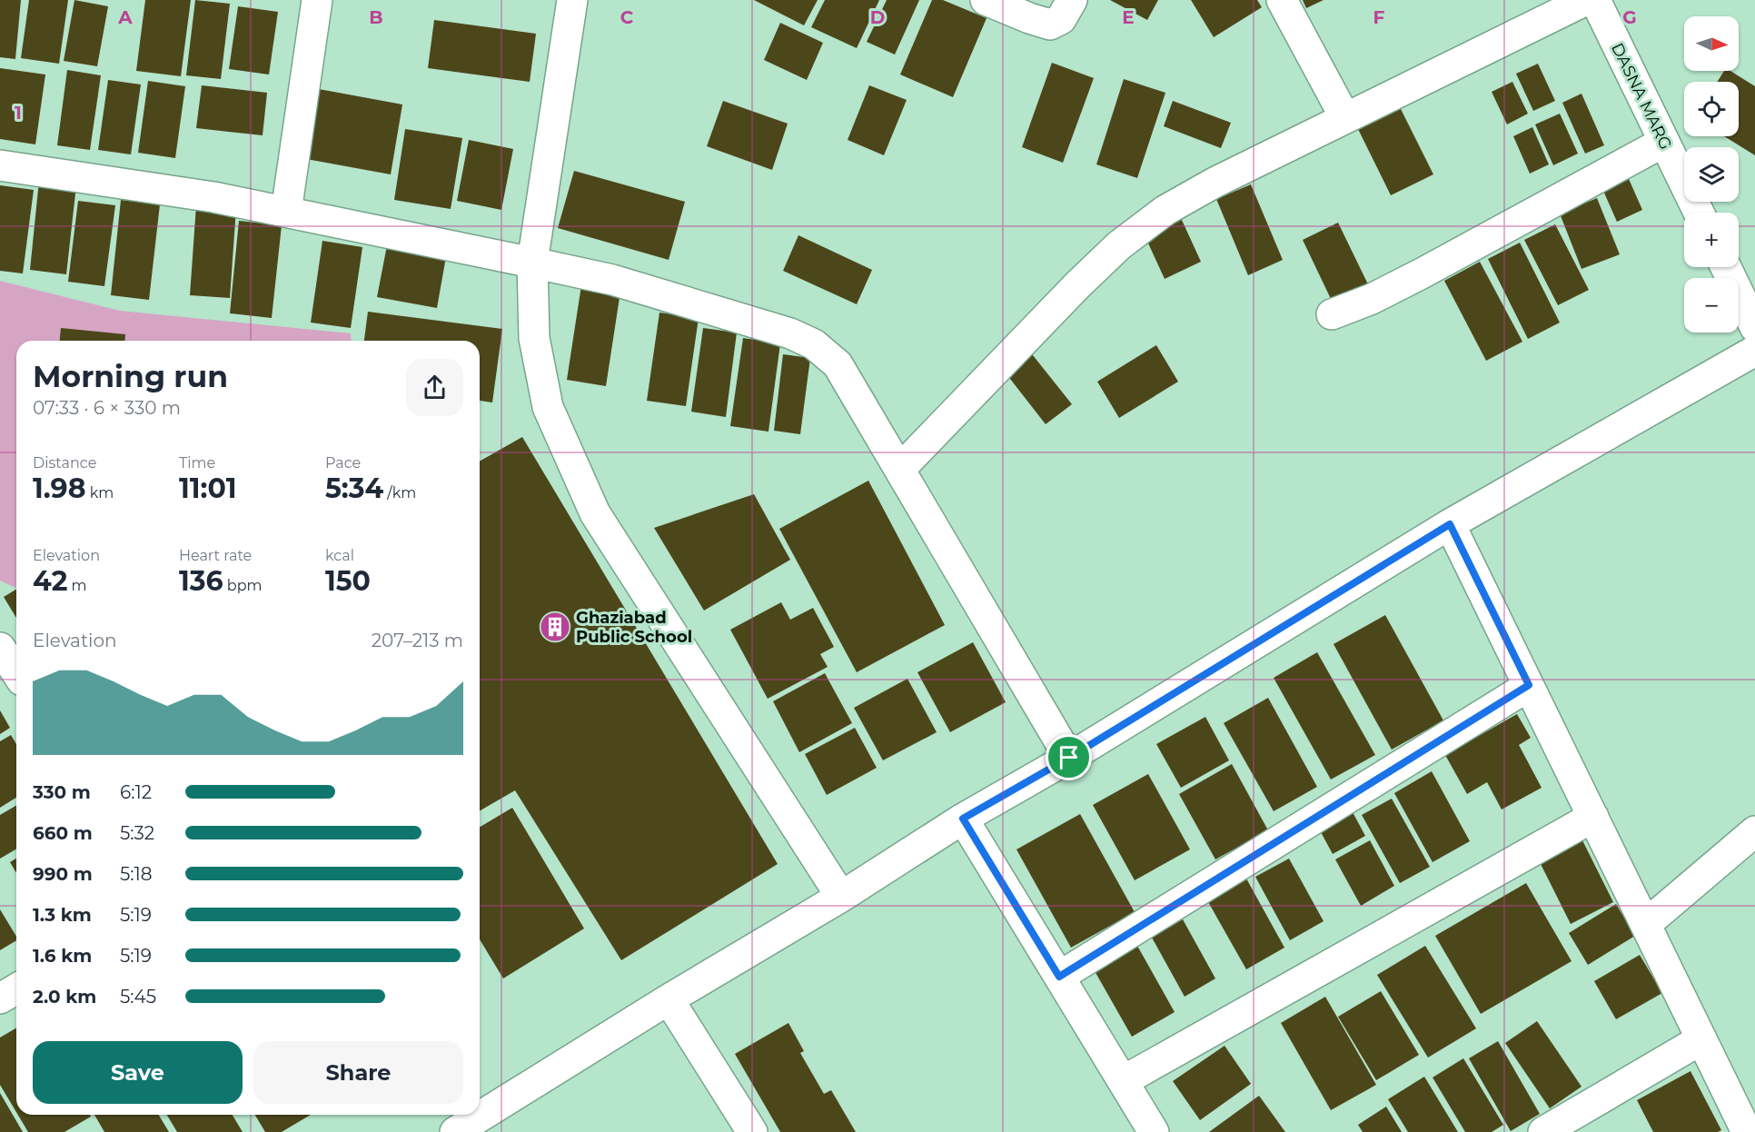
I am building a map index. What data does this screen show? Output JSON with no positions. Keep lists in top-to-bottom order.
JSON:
{
  "streets": {
    "street": ["DASNA MARG"]
  },
  "places": {
    "building": ["Ghaziabad Public School"]
  },
  "north": "right",
  "page": {
    "map_buttons": ["+", "−"],
    "heading": ["Morning run", "07:33 · 6 × 330 m"],
    "stats": [
      ["Distance", "1.98 km"],
      ["Time", "11:01"],
      ["Pace", "5:34 /km"],
      ["Elevation", "42 m"],
      ["Heart rate", "136 bpm"],
      ["kcal", "150"]
    ],
    "chart": ["Elevation", "207–213 m"],
    "list": [
      {
        "name": "330 m",
        "note": "6:12"
      },
      {
        "name": "660 m",
        "note": "5:32"
      },
      {
        "name": "990 m",
        "note": "5:18"
      },
      {
        "name": "1.3 km",
        "note": "5:19"
      },
      {
        "name": "1.6 km",
        "note": "5:19"
      },
      {
        "name": "2.0 km",
        "note": "5:45"
      }
    ],
    "buttons": ["Save", "Share"]
  },
  "grid": {
    "columns": [
      "A",
      "B",
      "C",
      "D",
      "E",
      "F",
      "G"
    ],
    "rows": ["1"]
  }
}
